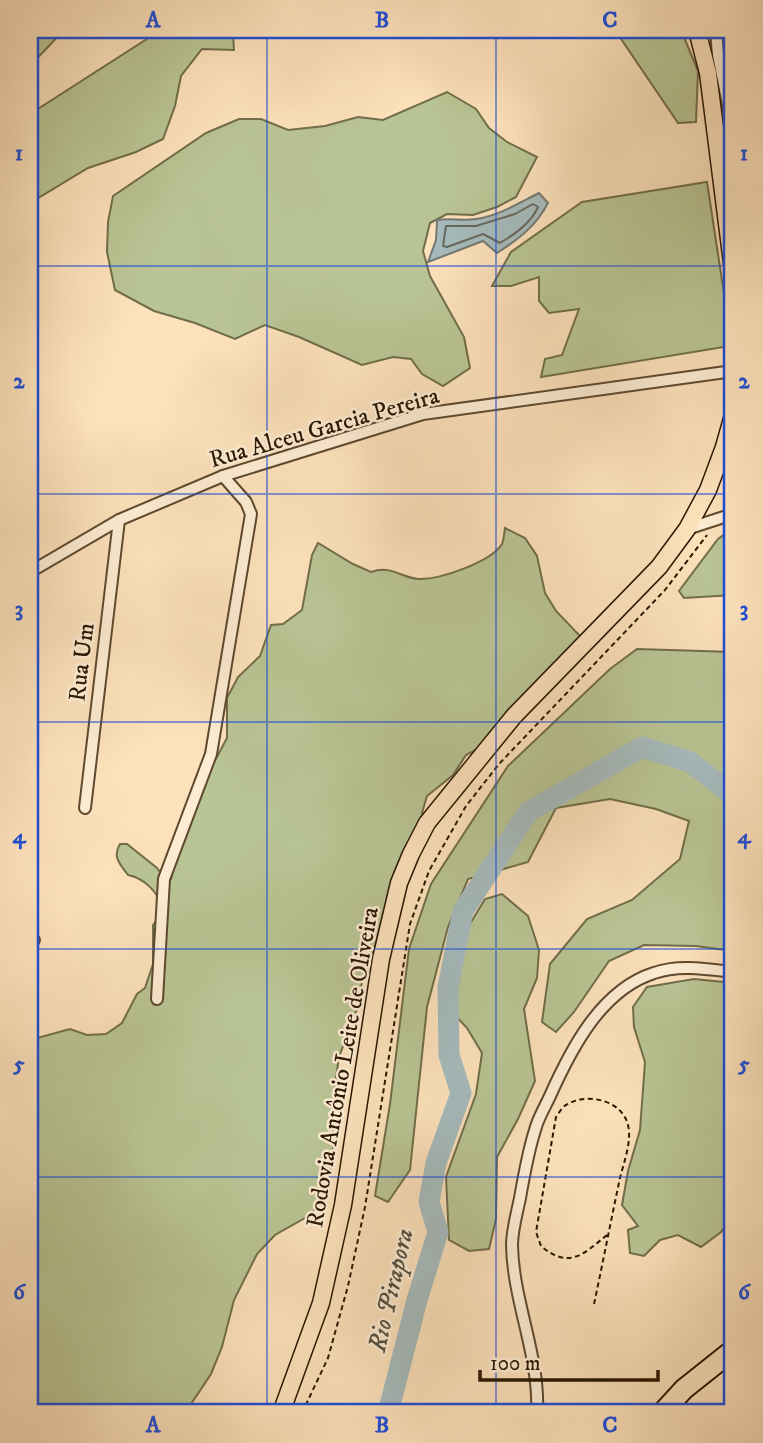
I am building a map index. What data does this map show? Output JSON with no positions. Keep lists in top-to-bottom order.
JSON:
{
  "streets": {
    "main road": ["Rodovia Antônio Leite de Oliveira"],
    "street": ["Rua Alceu Garcia Pereira", "Rua Um"]
  },
  "crossings": [
    ["Rua Alceu Garcia Pereira", "Rua Um"]
  ],
  "water": ["Rio Pirapora"],
  "scale_bar": "100 m",
  "grid": {
    "columns": ["A", "B", "C"],
    "rows": [
      "1",
      "2",
      "3",
      "4",
      "5",
      "6"
    ]
  }
}
